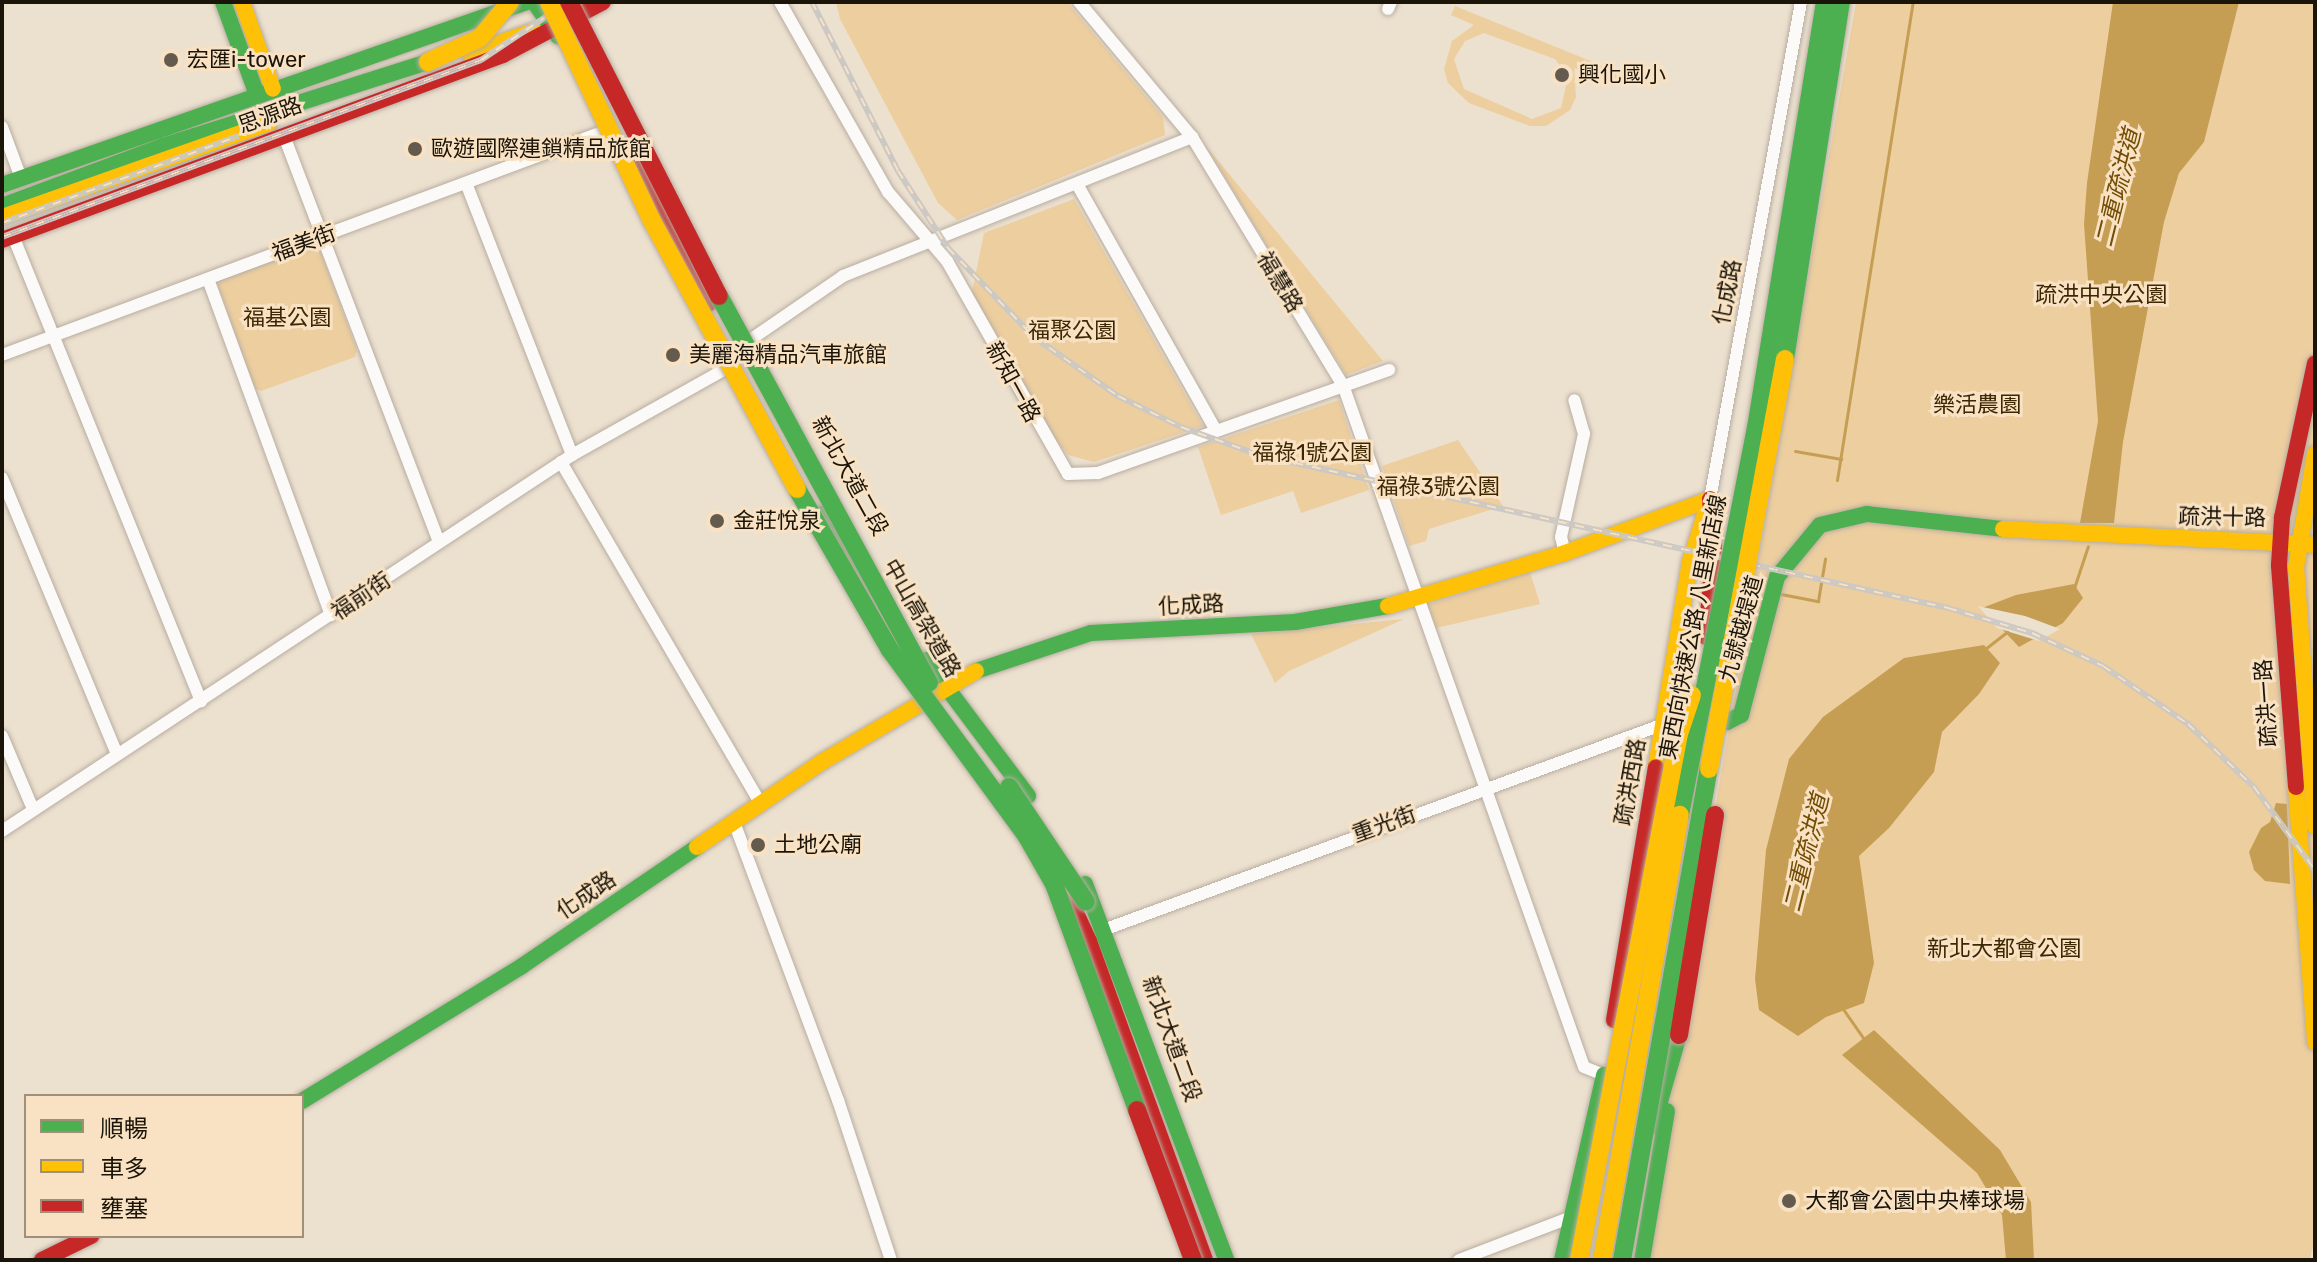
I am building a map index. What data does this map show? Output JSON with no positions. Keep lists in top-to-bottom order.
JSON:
{
  "streets": {
    "main road": [
      "思源路",
      "化成路",
      "新北大道二段",
      "疏洪十路",
      "中山高架道路",
      "東西向快速公路 八里新店線",
      "九號越堤道",
      "疏洪一路",
      "疏洪西路"
    ],
    "street": [
      "福美街",
      "福慧路",
      "新知一路",
      "福前街",
      "重光街"
    ]
  },
  "crossings": [
    ["思源路", "新北大道二段"],
    ["思源路", "中山高架道路"],
    ["福慧路", "化成路"],
    ["福慧路", "新知一路"],
    ["福慧路", "疏洪西路"],
    ["福慧路", "重光街"],
    ["化成路", "新北大道二段"],
    ["化成路", "九號越堤道"],
    ["化成路", "疏洪西路"],
    ["新北大道二段", "中山高架道路"],
    ["新北大道二段", "重光街"],
    ["疏洪十路", "九號越堤道"],
    ["疏洪十路", "疏洪一路"],
    ["九號越堤道", "疏洪西路"],
    ["疏洪西路", "重光街"]
  ],
  "water": ["二重疏洪道"],
  "parks": [
    "疏洪中央公園",
    "福基公園",
    "福聚公園",
    "樂活農園",
    "福祿1號公園",
    "福祿3號公園",
    "新北大都會公園"
  ],
  "places": [
    "宏匯i-tower",
    "興化國小",
    "歐遊國際連鎖精品旅館",
    "美麗海精品汽車旅館",
    "金莊悅泉",
    "土地公廟",
    "大都會公園中央棒球場"
  ],
  "legend": ["順暢", "車多", "壅塞"]
}
